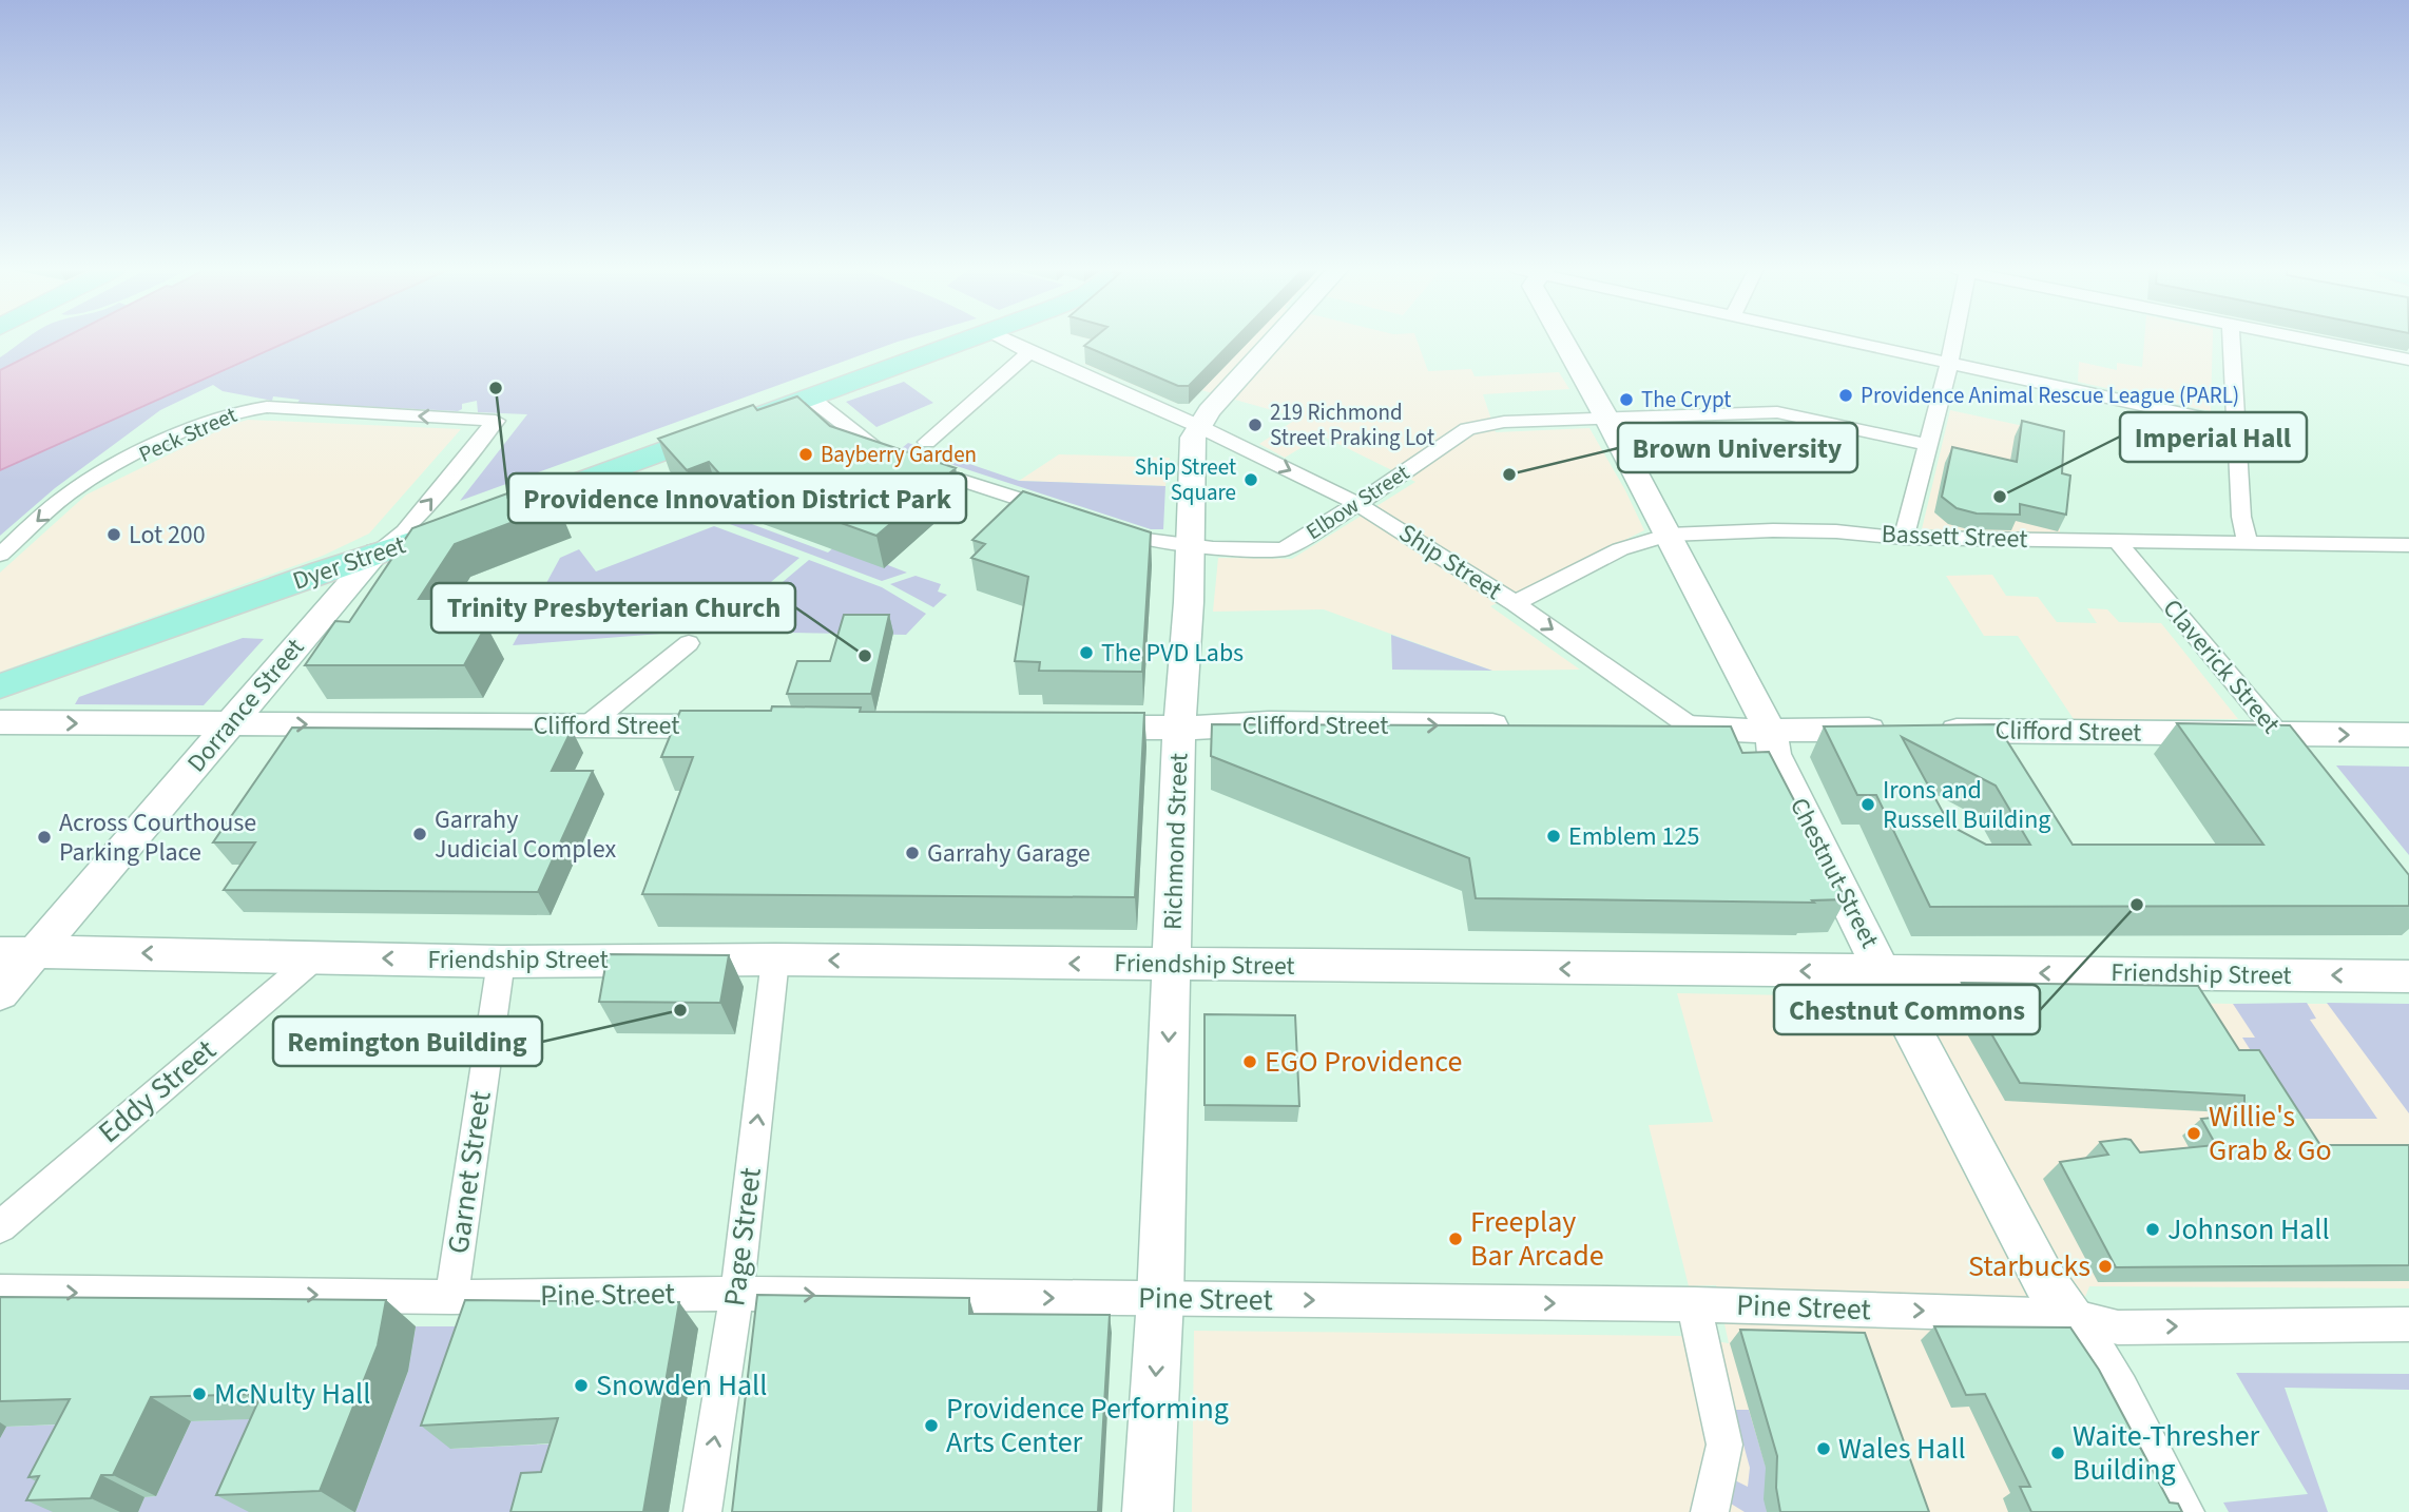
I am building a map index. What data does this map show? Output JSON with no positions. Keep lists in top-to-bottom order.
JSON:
{
  "streets": {
    "main road": ["Dyer Street"],
    "street": [
      "Peck Street",
      "Elbow Street",
      "Bassett Street",
      "Ship Street",
      "Claverick Street",
      "Dorrance Street",
      "Clifford Street",
      "Richmond Street",
      "Chestnut Street",
      "Friendship Street",
      "Eddy Street",
      "Garnet Street",
      "Page Street",
      "Pine Street"
    ]
  },
  "crossings": [
    ["Peck Street", "Dorrance Street"],
    ["Elbow Street", "Ship Street"],
    ["Elbow Street", "Richmond Street"],
    ["Elbow Street", "Chestnut Street"],
    ["Bassett Street", "Ship Street"],
    ["Bassett Street", "Claverick Street"],
    ["Bassett Street", "Chestnut Street"],
    ["Ship Street", "Clifford Street"],
    ["Ship Street", "Richmond Street"],
    ["Dyer Street", "Dorrance Street"],
    ["Claverick Street", "Clifford Street"],
    ["Dorrance Street", "Clifford Street"],
    ["Dorrance Street", "Friendship Street"],
    ["Clifford Street", "Richmond Street"],
    ["Clifford Street", "Chestnut Street"],
    ["Richmond Street", "Friendship Street"],
    ["Richmond Street", "Pine Street"],
    ["Chestnut Street", "Friendship Street"],
    ["Chestnut Street", "Pine Street"],
    ["Friendship Street", "Eddy Street"],
    ["Friendship Street", "Garnet Street"],
    ["Friendship Street", "Page Street"],
    ["Garnet Street", "Pine Street"],
    ["Page Street", "Pine Street"]
  ],
  "one_way": [
    "Peck Street",
    "Ship Street",
    "Clifford Street",
    "Richmond Street",
    "Friendship Street",
    "Page Street",
    "Pine Street"
  ],
  "places": [
    "Providence Innovation District Park",
    "Providence Animal Rescue League (PARL)",
    "The Crypt",
    "219 Richmond Street Praking Lot",
    "Bayberry Garden",
    "Brown University",
    "Ship Street Square",
    "Imperial Hall",
    "Lot 200",
    "The PVD Labs",
    "Trinity Presbyterian Church",
    "Irons and Russell Building",
    "Garrahy Judicial Complex",
    "Emblem 125",
    "Across Courthouse Parking Place",
    "Garrahy Garage",
    "Chestnut Commons",
    "Remington Building",
    "EGO Providence",
    "Willie's Grab & Go",
    "Johnson Hall",
    "Freeplay Bar Arcade",
    "Starbucks",
    "Snowden Hall",
    "McNulty Hall",
    "Providence Performing Arts Center",
    "Wales Hall",
    "Waite-Thresher Building"
  ]
}
